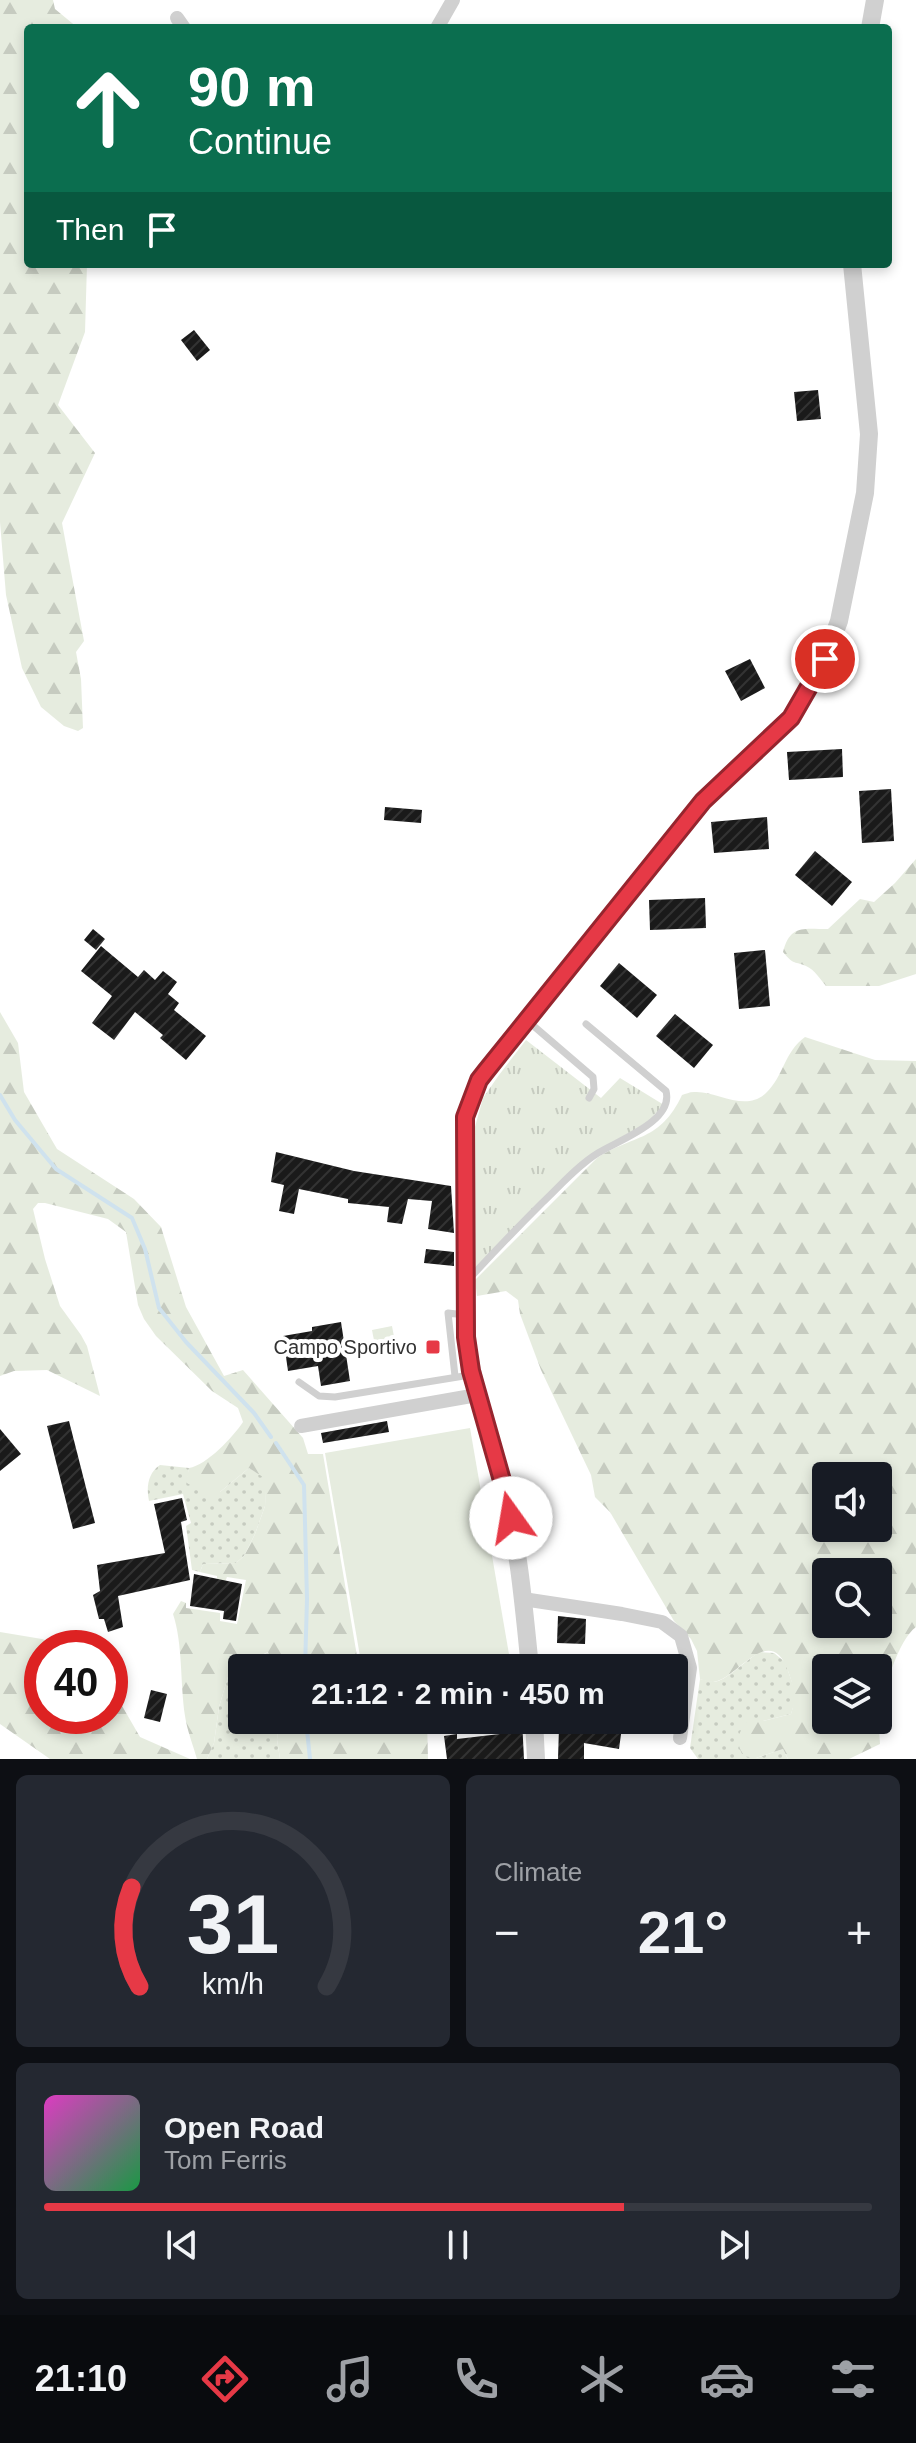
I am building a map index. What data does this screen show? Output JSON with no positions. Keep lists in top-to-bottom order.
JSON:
{
  "places": {
    "transit": ["Campo Sportivo"]
  },
  "page": {
    "turn": ["90 m", "Continue"],
    "then": "Then",
    "limit": "40",
    "trip": "21:12 · 2 min · 450 m",
    "tile": "Climate",
    "heat": ["−", "21°", "+"],
    "song": ["Open Road", "Tom Ferris"],
    "tabs": "21:10",
    "gauge": ["31", "km/h"]
  }
}
